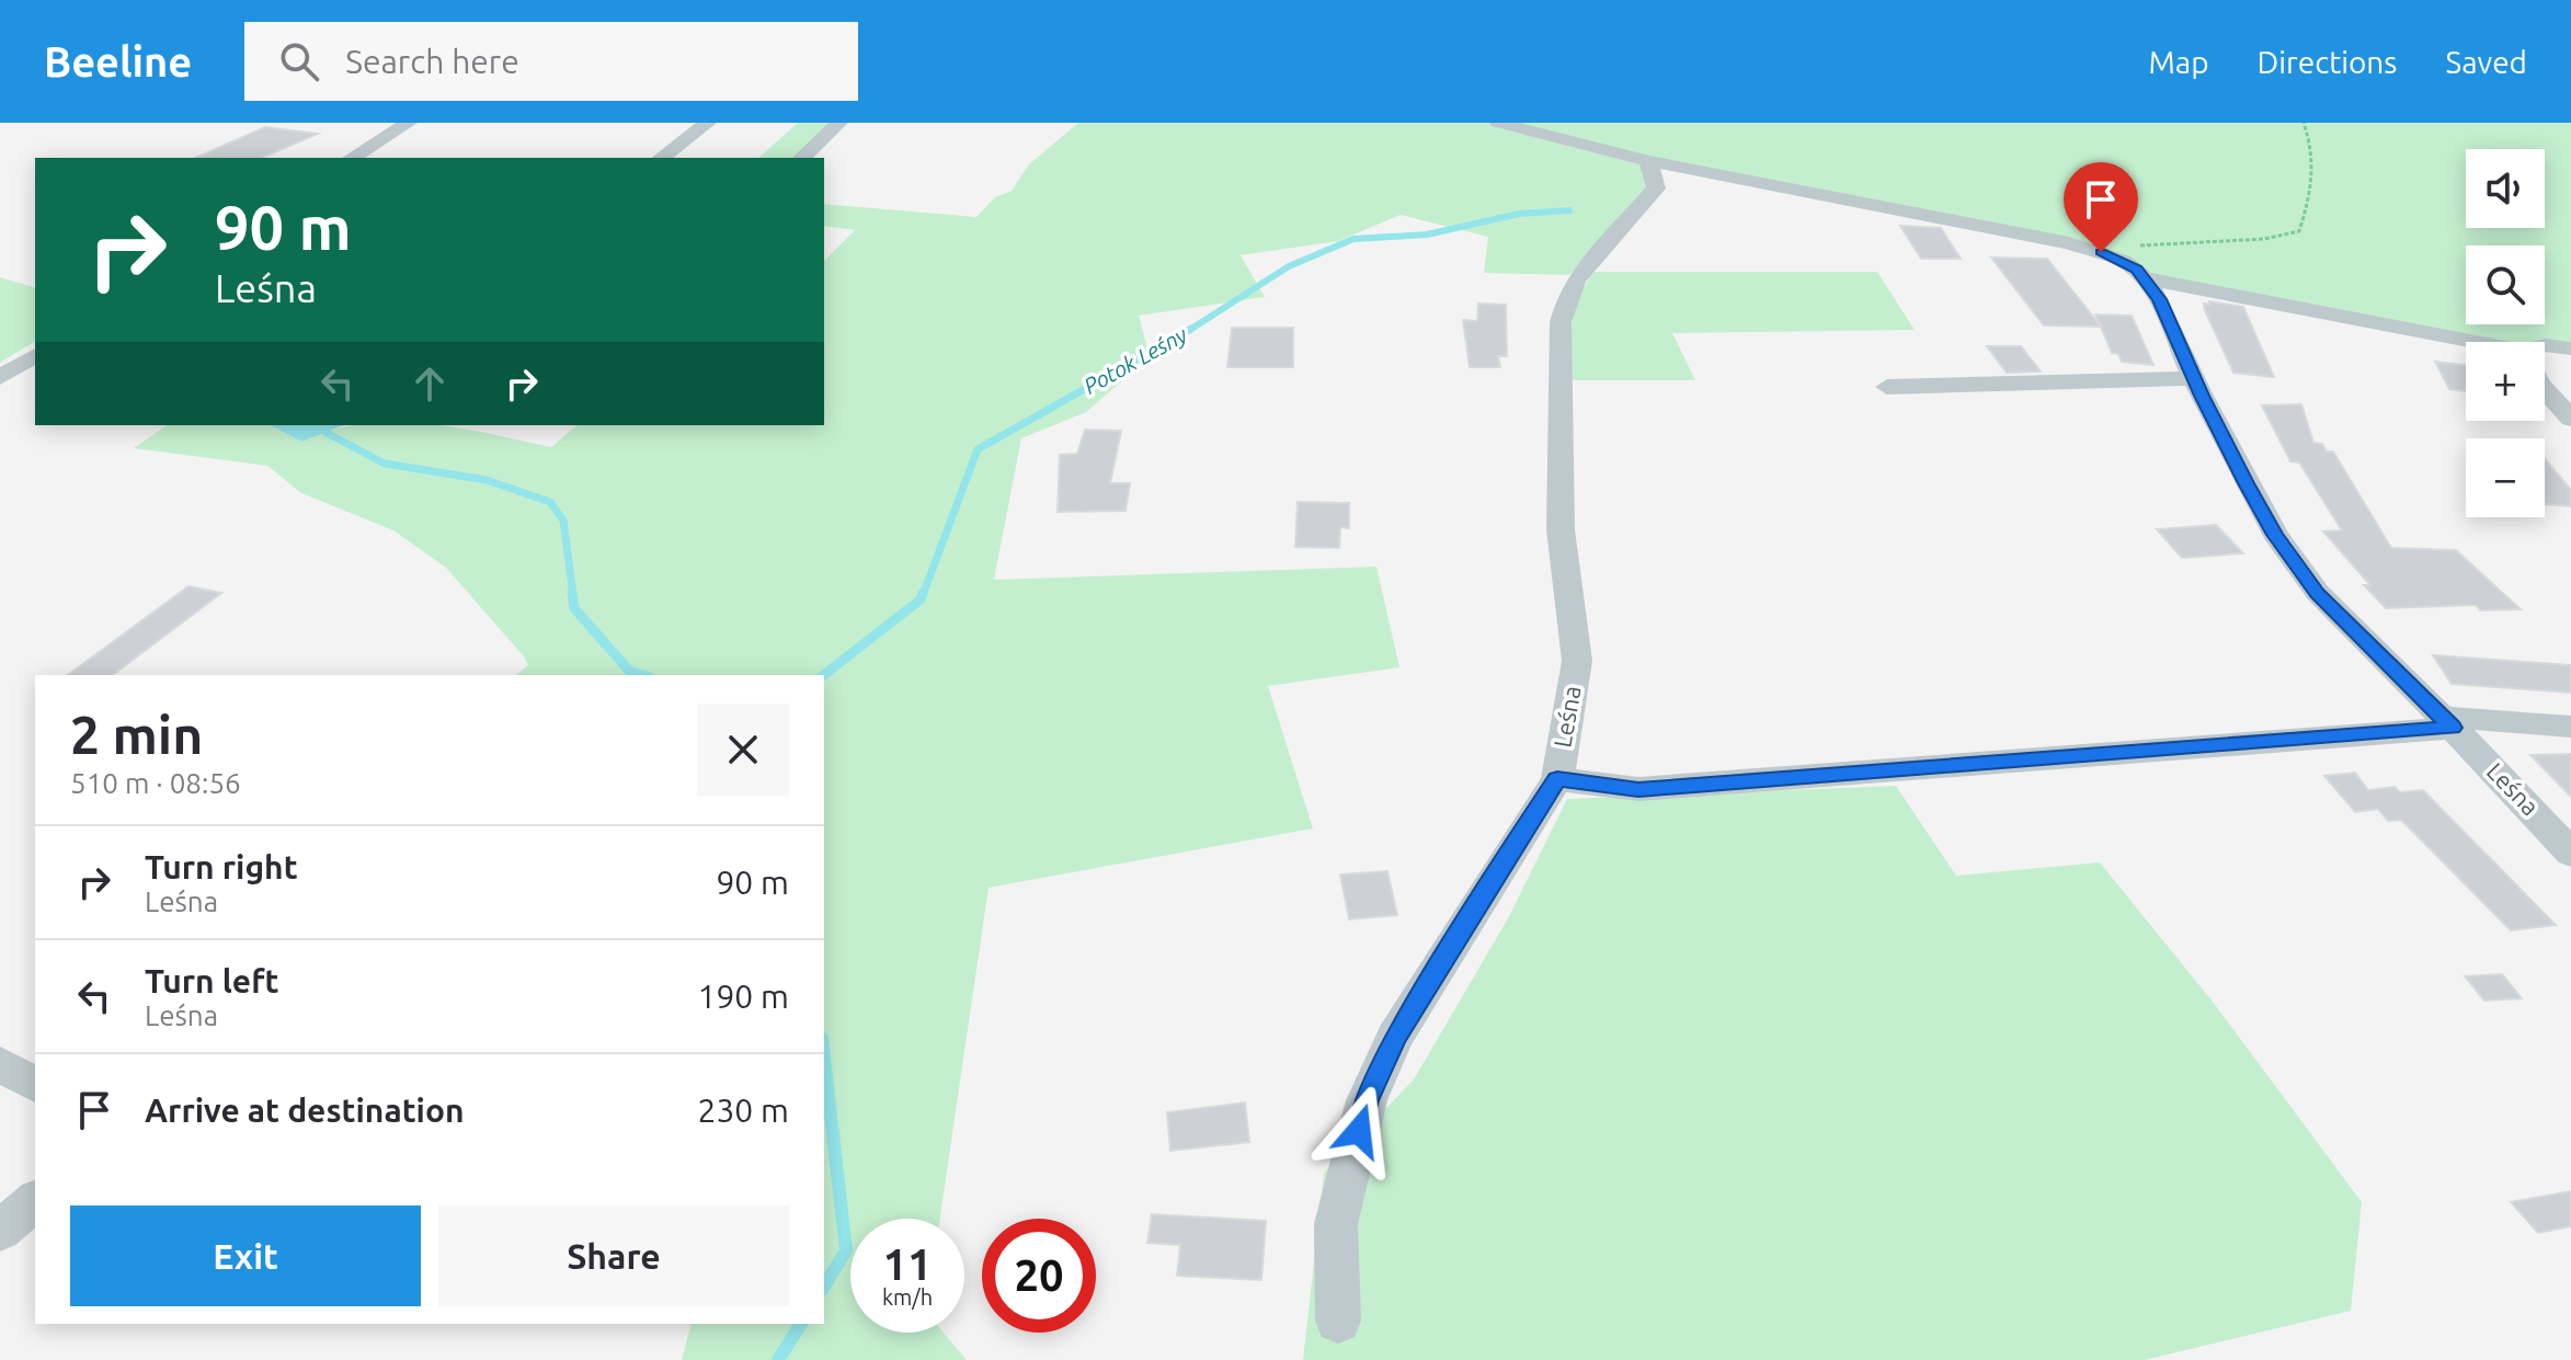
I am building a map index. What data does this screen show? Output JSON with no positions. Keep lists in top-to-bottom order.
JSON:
{
  "streets": {
    "street": ["Leśna"]
  },
  "water": ["Potok Leśny"],
  "page": {
    "header": "Beeline",
    "search": "Search here",
    "nav": ["Map", "Directions", "Saved"],
    "map_buttons": ["+", "−"],
    "turn": ["90 m", "Leśna"],
    "heading": ["2 min", "510 m · 08:56"],
    "list": [
      {
        "name": "Turn right",
        "note": "Leśna",
        "value": "90 m"
      },
      {
        "name": "Turn left",
        "note": "Leśna",
        "value": "190 m"
      },
      {
        "name": "Arrive at destination",
        "value": "230 m"
      }
    ],
    "buttons": ["Exit", "Share"],
    "speed": "11 km/h",
    "limit": "20"
  }
}
